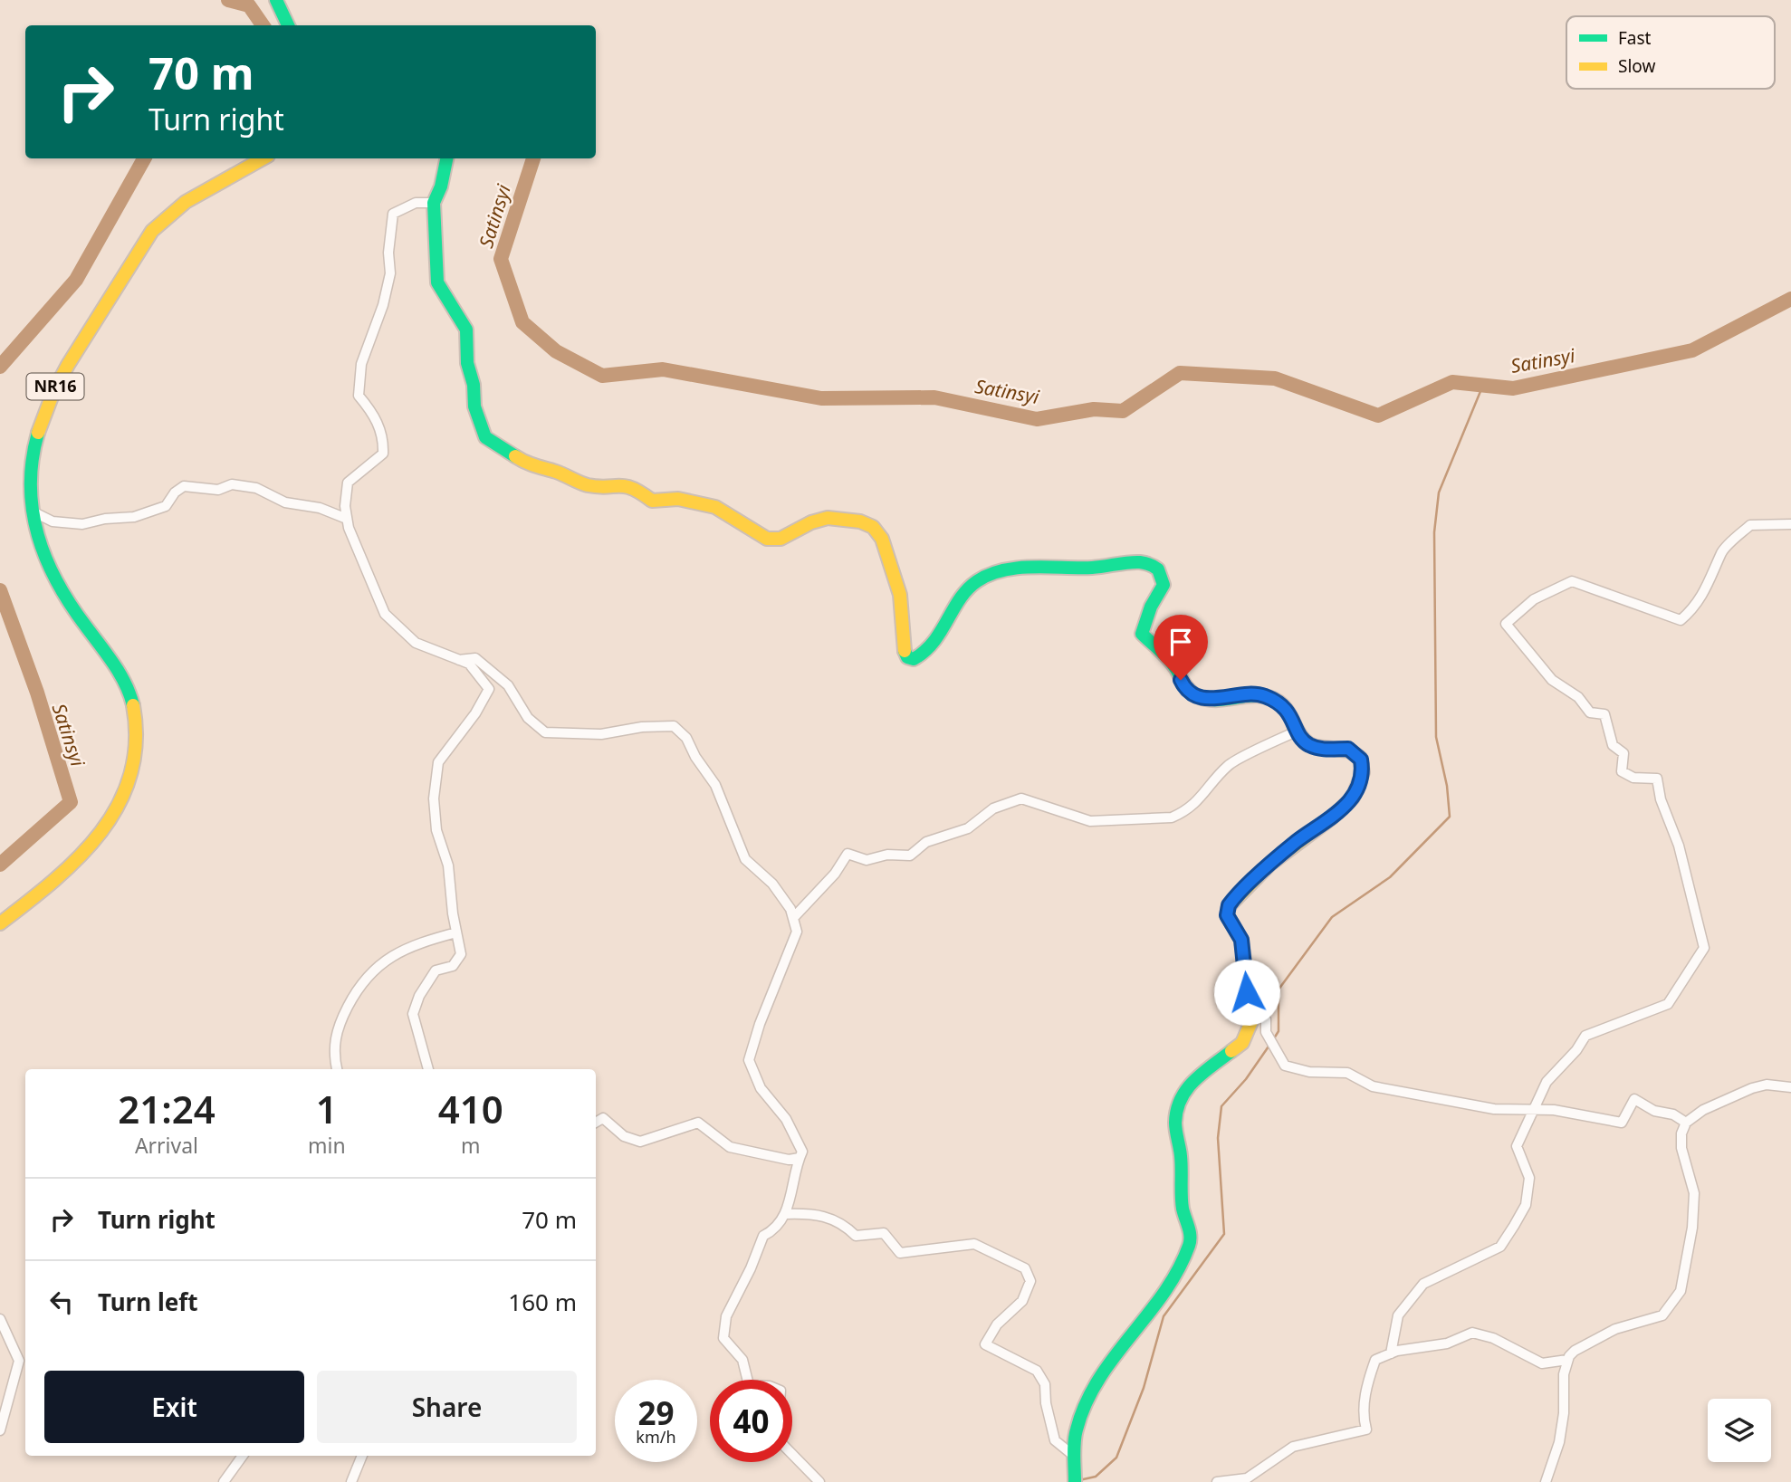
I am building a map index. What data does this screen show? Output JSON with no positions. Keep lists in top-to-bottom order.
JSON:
{
  "streets": {
    "street": ["NR16"]
  },
  "water": ["Satinsyi"],
  "legend": ["Fast", "Slow"],
  "page": {
    "turn": ["70 m", "Turn right"],
    "eta": [
      "21:24",
      "Arrival",
      "1",
      "min",
      "410",
      "m"
    ],
    "list": [
      {
        "name": "Turn right",
        "value": "70 m"
      },
      {
        "name": "Turn left",
        "value": "160 m"
      }
    ],
    "buttons": ["Exit", "Share"],
    "speed": "29 km/h",
    "limit": "40"
  }
}
